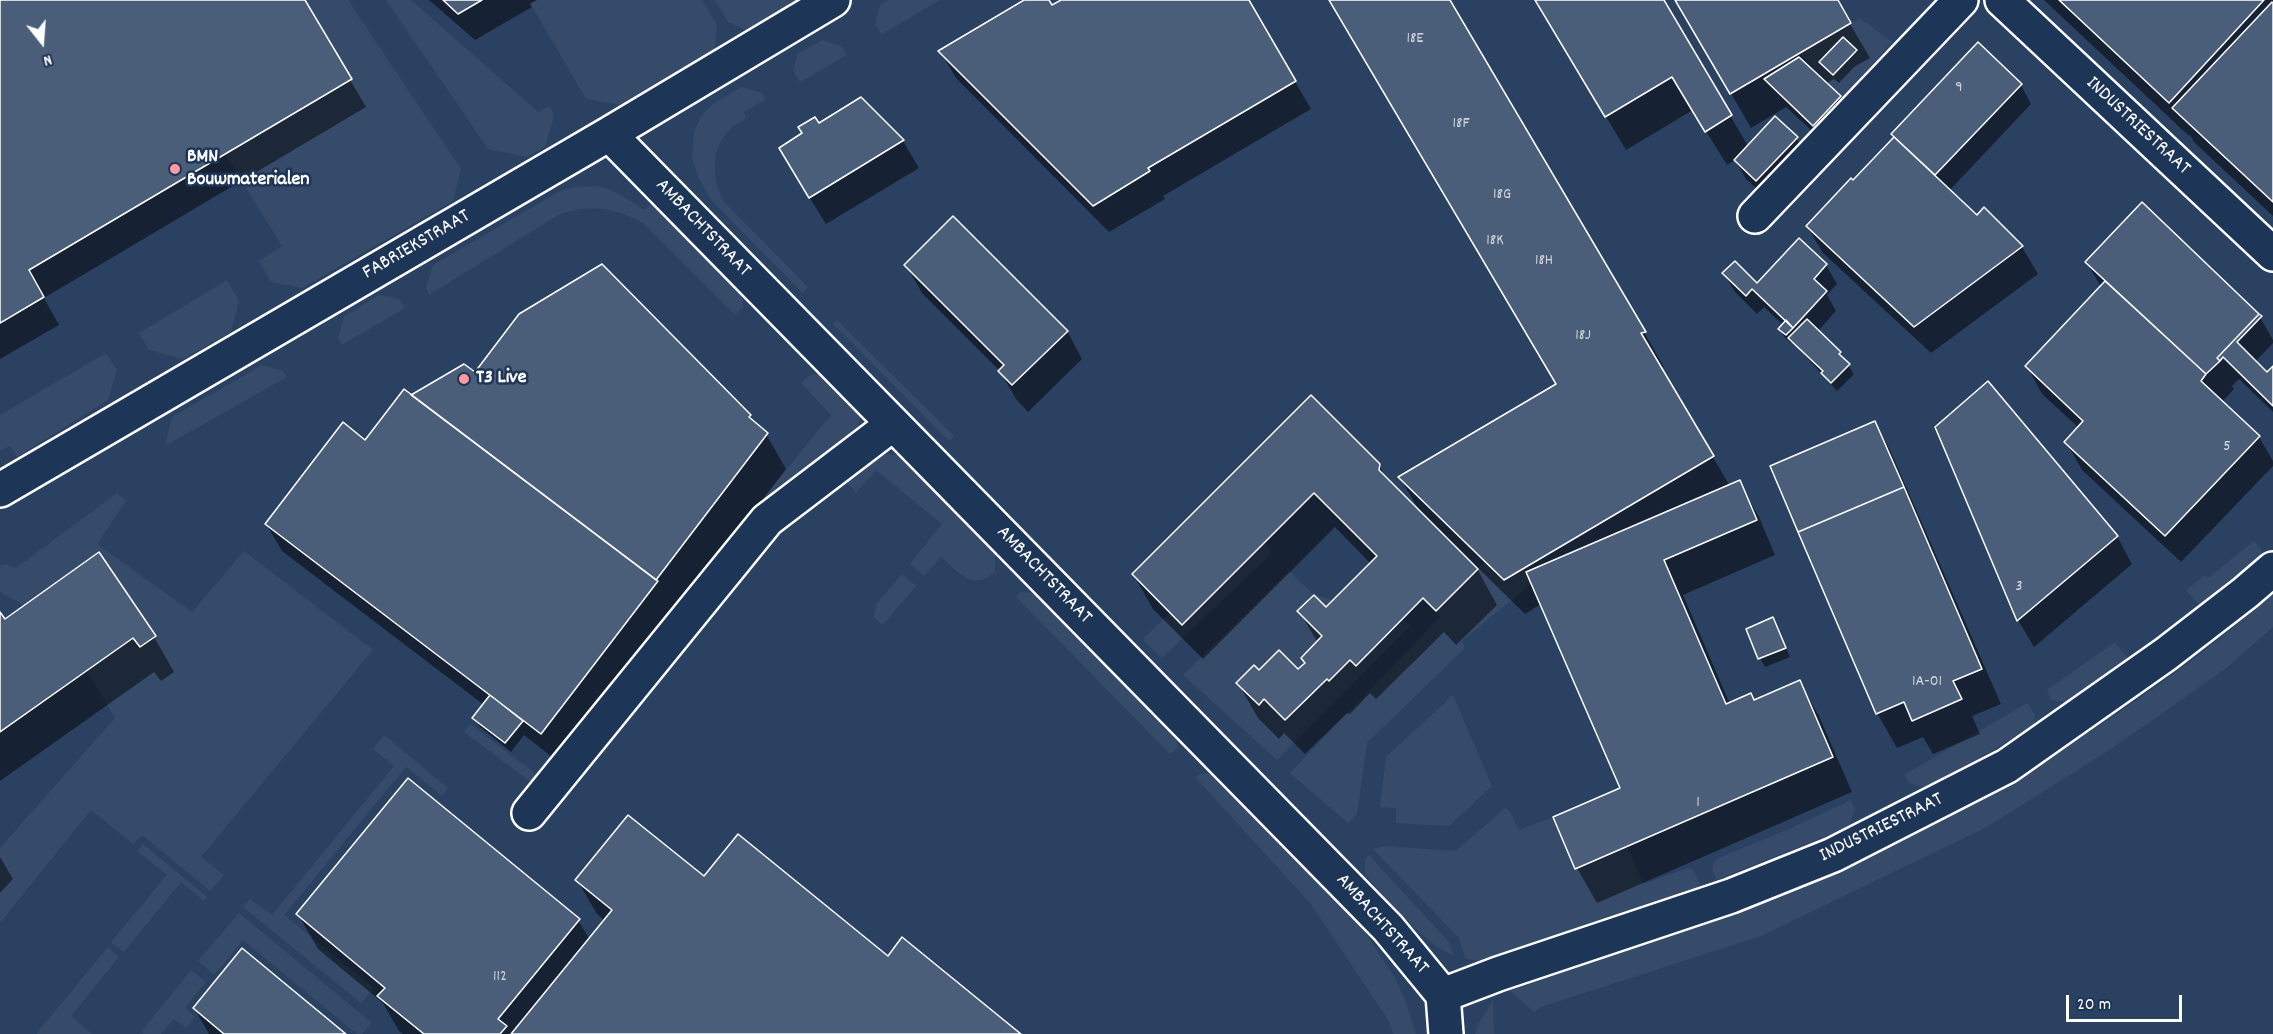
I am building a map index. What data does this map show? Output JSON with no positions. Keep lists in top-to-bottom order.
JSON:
{
  "streets": {
    "street": ["INDUSTRIESTRAAT", "AMBACHTSTRAAT", "FABRIEKSTRAAT"]
  },
  "crossings": [
    ["INDUSTRIESTRAAT", "AMBACHTSTRAAT"],
    ["AMBACHTSTRAAT", "FABRIEKSTRAAT"]
  ],
  "places": ["BMN Bouwmaterialen", "T3 Live"],
  "house_numbers": [
    "18E",
    "9",
    "18F",
    "18G",
    "18K",
    "18H",
    "18J",
    "5",
    "3",
    "1A-01",
    "1",
    "112"
  ],
  "scale_bar": "20 m",
  "north": "bottom"
}
